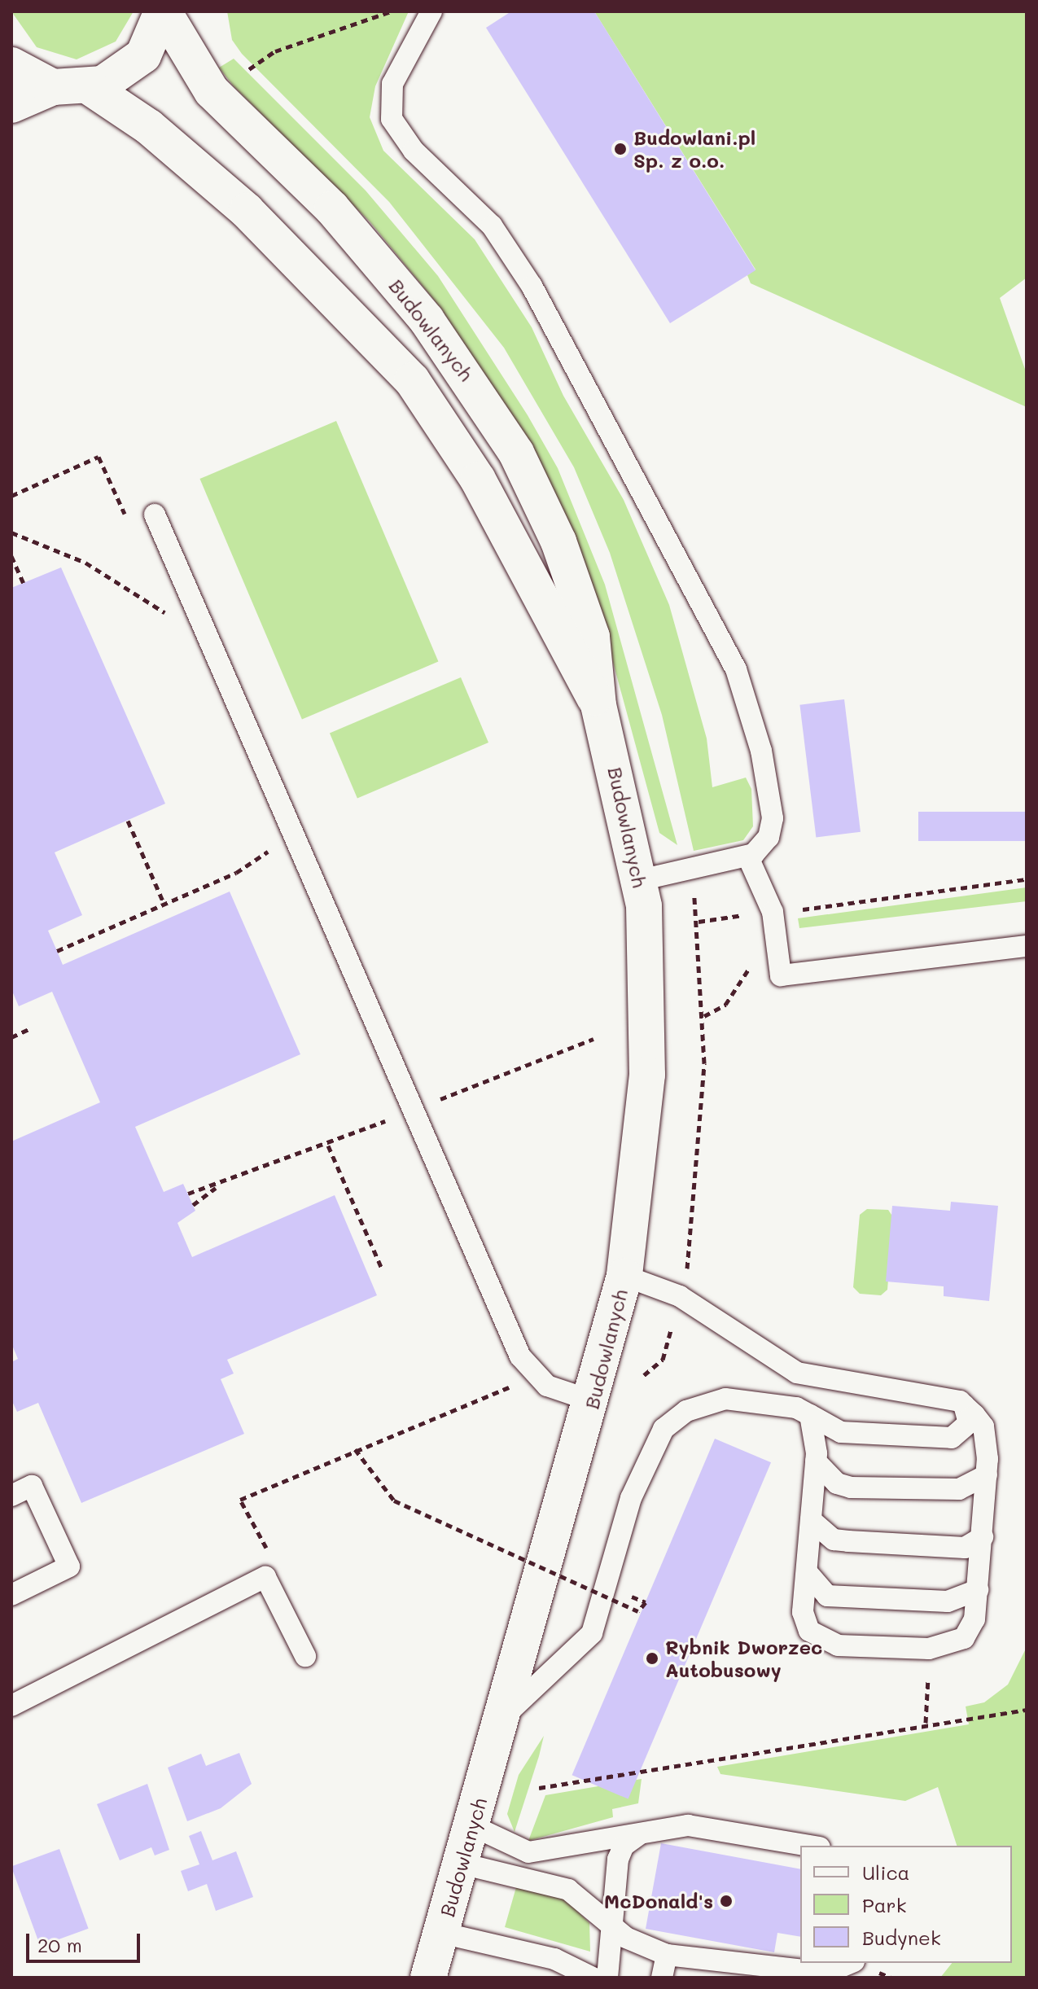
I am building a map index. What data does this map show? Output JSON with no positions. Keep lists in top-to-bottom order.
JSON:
{
  "streets": {
    "street": ["Budowlanych"]
  },
  "places": ["Budowlani.pl Sp. z o.o.", "Rybnik Dworzec Autobusowy", "McDonald's"],
  "legend": ["Ulica", "Park", "Budynek"],
  "scale_bar": "20 m"
}
